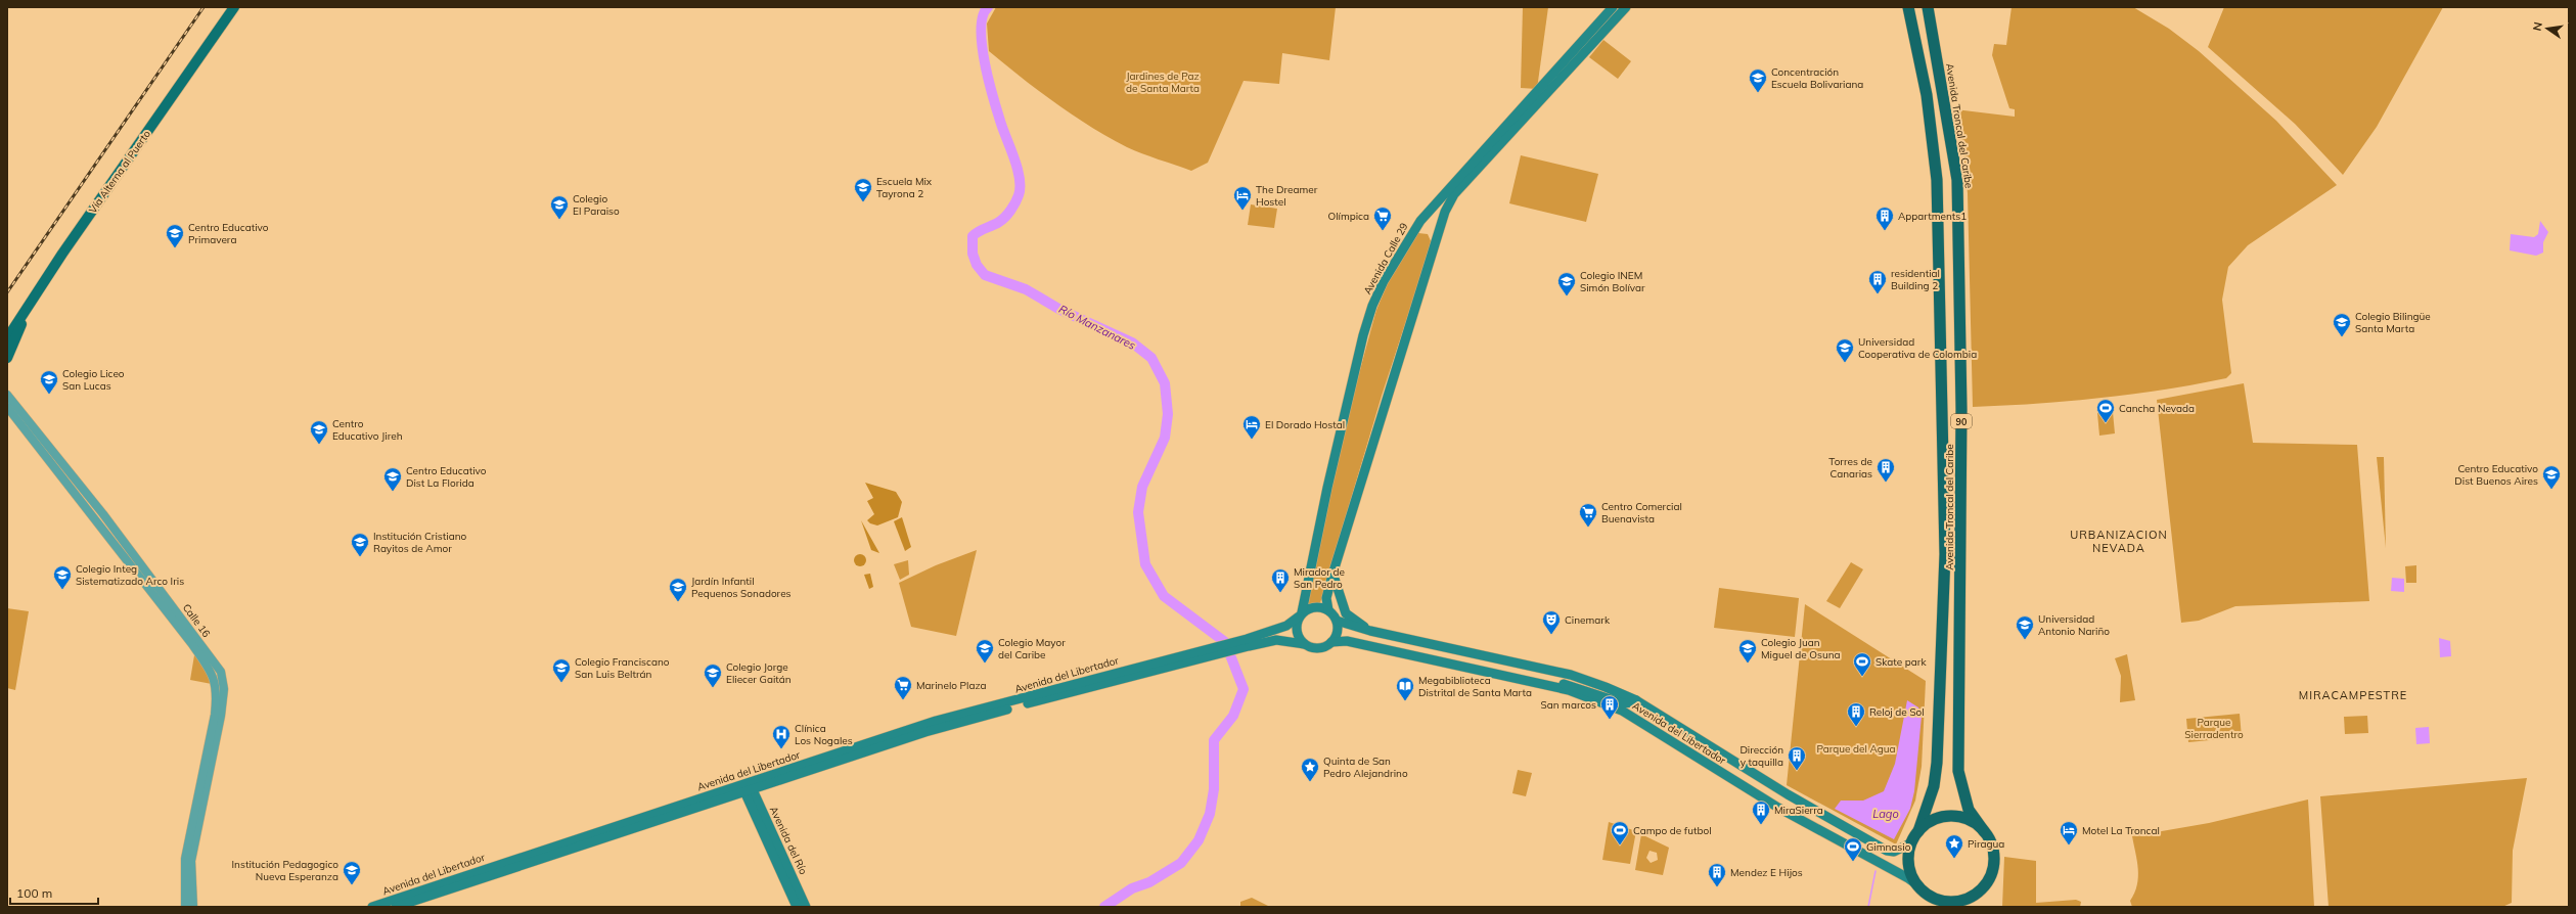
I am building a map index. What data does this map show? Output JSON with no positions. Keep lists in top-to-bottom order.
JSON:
{
  "streets": {
    "highway": ["Avenida Troncal del Caribe", "90"],
    "main road": [
      "Vía Alterna al Puerto",
      "Avenida Calle 29",
      "Avenida del Libertador",
      "Avenida del Río"
    ],
    "street": ["Calle 16"]
  },
  "crossings": [
    ["Avenida Troncal del Caribe", "Avenida del Libertador"],
    ["Avenida Calle 29", "Avenida del Libertador"],
    ["Avenida del Libertador", "Avenida del Río"]
  ],
  "districts": ["URBANIZACION NEVADA", "MIRACAMPESTRE"],
  "water": ["Río Manzanares", "Lago"],
  "parks": ["Jardines de Paz de Santa Marta", "Parque Sierradentro", "Parque del Agua"],
  "places": {
    "school or university": [
      "Concentración Escuela Bolivariana",
      "Escuela Mix Tayrona 2",
      "Colegio El Paraiso",
      "Centro Educativo Primavera",
      "Colegio INEM Simón Bolívar",
      "Colegio Bilingüe Santa Marta",
      "Universidad Cooperativa de Colombia",
      "Colegio Liceo San Lucas",
      "Centro Educativo Jireh",
      "Centro Educativo Dist Buenos Aires",
      "Centro Educativo Dist La Florida",
      "Institución Cristiano Rayitos de Amor",
      "Colegio Integ Sistematizado Arco Iris",
      "Jardín Infantil Pequenos Sonadores",
      "Universidad Antonio Nariño",
      "Colegio Mayor del Caribe",
      "Colegio Juan Miguel de Osuna",
      "Colegio Franciscano San Luis Beltrán",
      "Colegio Jorge Eliecer Gaitán",
      "Institución Pedagogico Nueva Esperanza"
    ],
    "hotel": ["The Dreamer Hostel", "El Dorado Hostal", "Motel La Troncal"],
    "supermarket": ["Olímpica", "Centro Comercial Buenavista", "Marinelo Plaza"],
    "building": [
      "Appartments1",
      "residential Building 2",
      "Torres de Canarias",
      "Mirador de San Pedro",
      "San marcos",
      "Reloj de Sol",
      "Dirección y taquilla",
      "MiraSierra",
      "Mendez E Hijos"
    ],
    "sports": [
      "Cancha Nevada",
      "Skate park",
      "Campo de futbol",
      "Gimnasio"
    ],
    "theatre": ["Cinemark"],
    "library": ["Megabiblioteca Distrital de Santa Marta"],
    "hospital": ["Clínica Los Nogales"],
    "place": ["Quinta de San Pedro Alejandrino", "Piragua"]
  },
  "scale_bar": "100 m",
  "north": "left"
}
